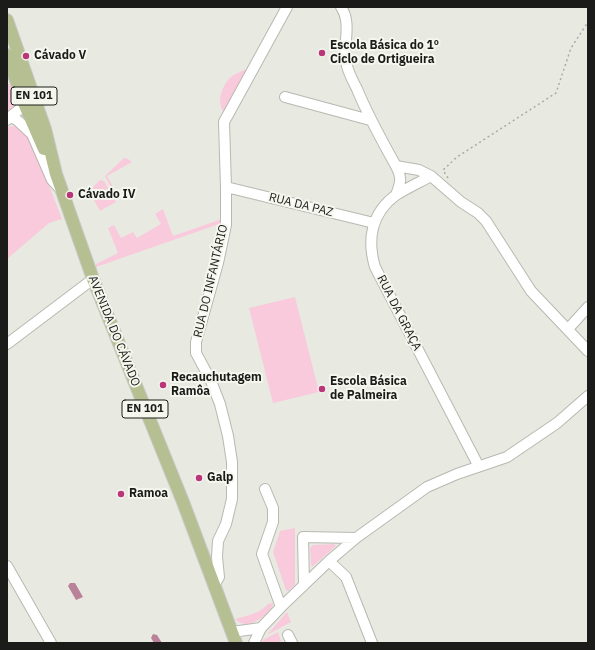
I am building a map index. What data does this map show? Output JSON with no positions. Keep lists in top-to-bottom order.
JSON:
{
  "streets": {
    "main road": ["EN 101", "AVENIDA DO CÁVADO"],
    "street": ["RUA DA PAZ", "RUA DO INFANTÁRIO", "RUA DA GRAÇA"]
  },
  "crossings": [
    ["RUA DA PAZ", "RUA DO INFANTÁRIO"],
    ["RUA DA PAZ", "RUA DA GRAÇA"],
    ["RUA DO INFANTÁRIO", "AVENIDA DO CÁVADO"]
  ],
  "places": [
    "Escola Básica do 1º Ciclo de Ortigueira",
    "Cávado V",
    "Cávado IV",
    "Recauchutagem Ramôa",
    "Escola Básica de Palmeira",
    "Galp",
    "Ramoa"
  ]
}
